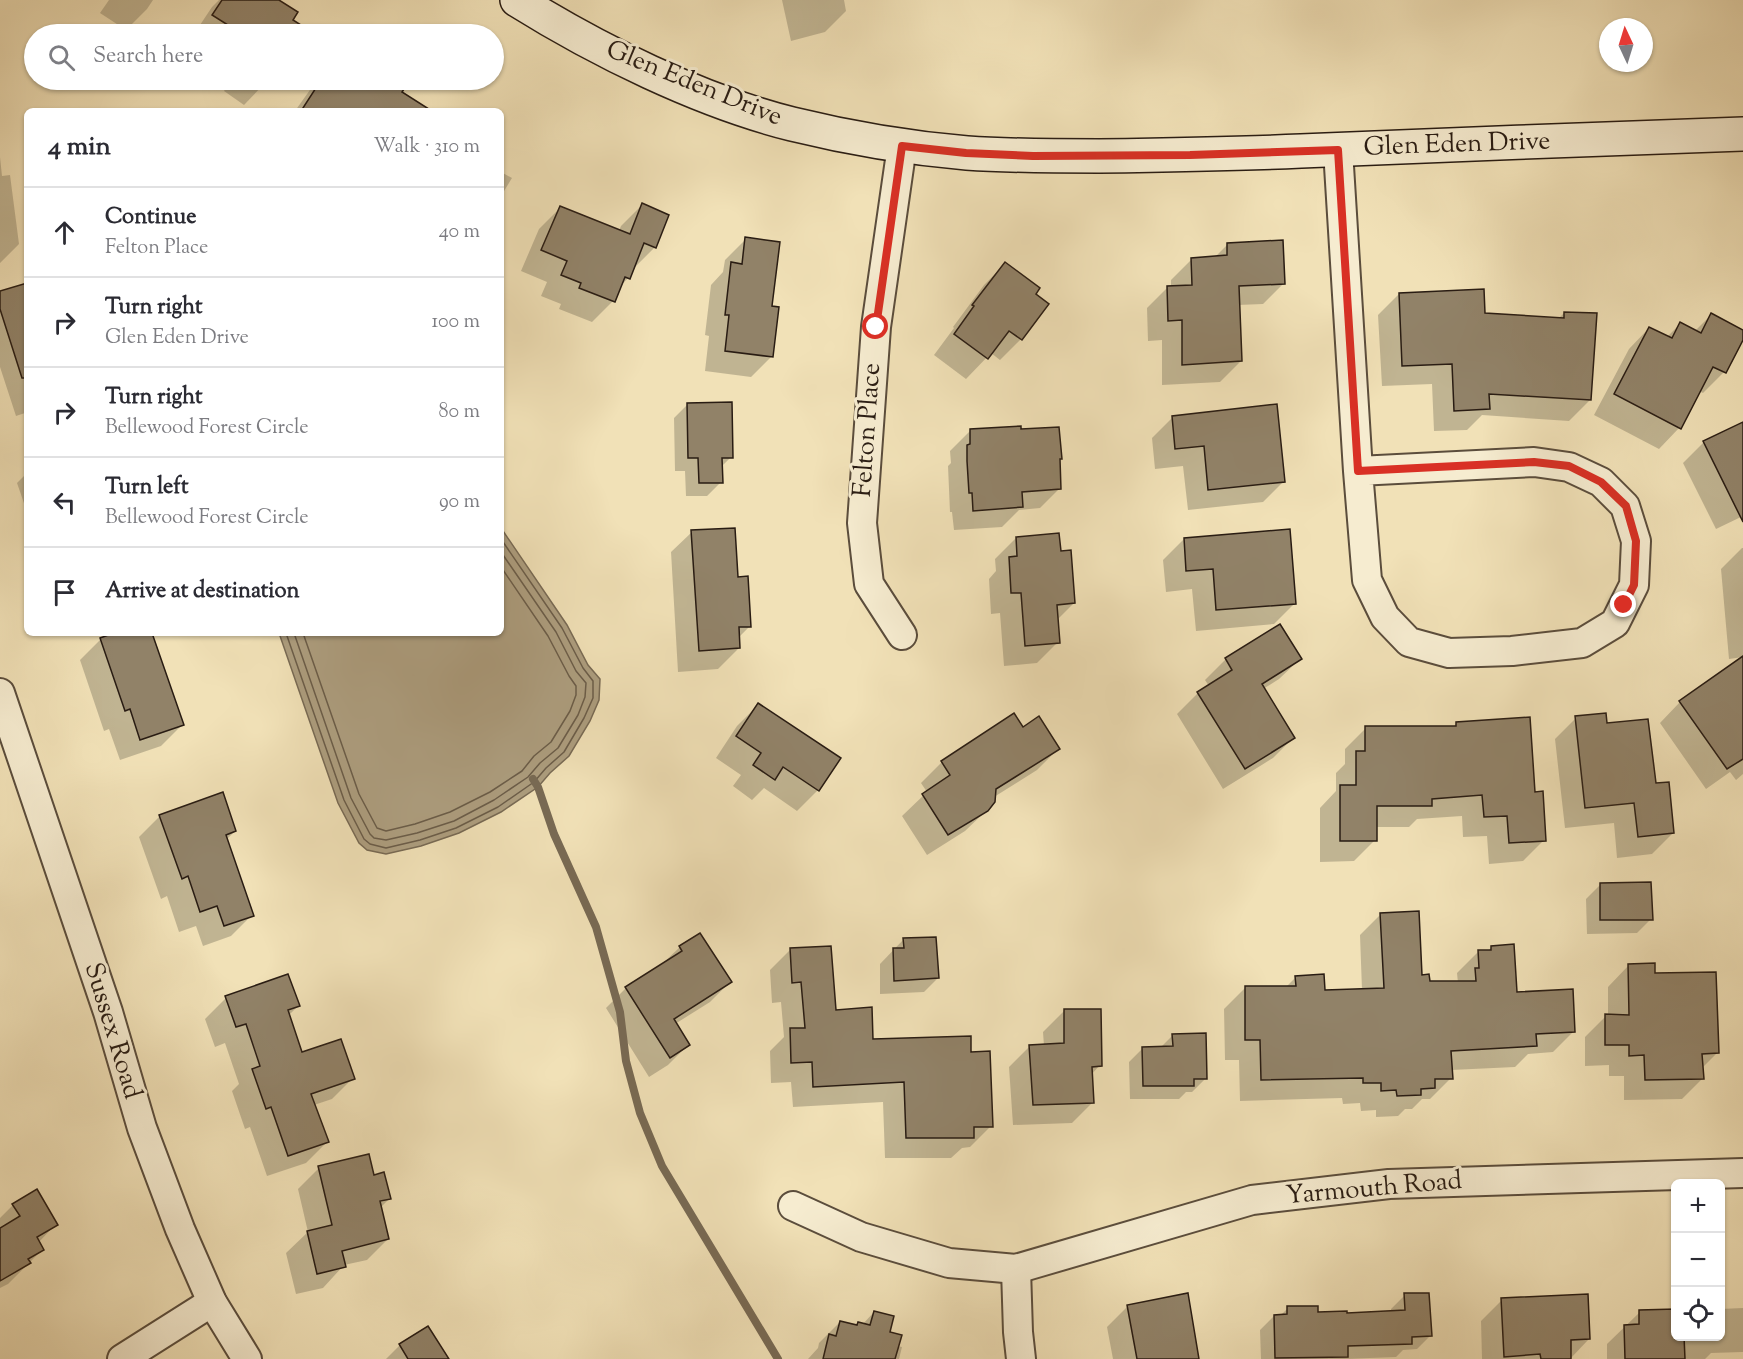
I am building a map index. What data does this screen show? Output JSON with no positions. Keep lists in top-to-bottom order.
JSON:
{
  "streets": {
    "main road": ["Glen Eden Drive"],
    "street": ["Felton Place", "Sussex Road", "Yarmouth Road"]
  },
  "crossings": [
    ["Glen Eden Drive", "Felton Place"]
  ],
  "north": "top",
  "page": {
    "search": "Search here",
    "heading": ["4 min", "Walk · 310 m"],
    "list": [
      ["Continue", "Felton Place", "40 m"],
      ["Turn right", "Glen Eden Drive", "100 m"],
      ["Turn right", "Bellewood Forest Circle", "80 m"],
      ["Turn left", "Bellewood Forest Circle", "90 m"],
      "Arrive at destination"
    ],
    "map_buttons": ["+", "−"]
  }
}
